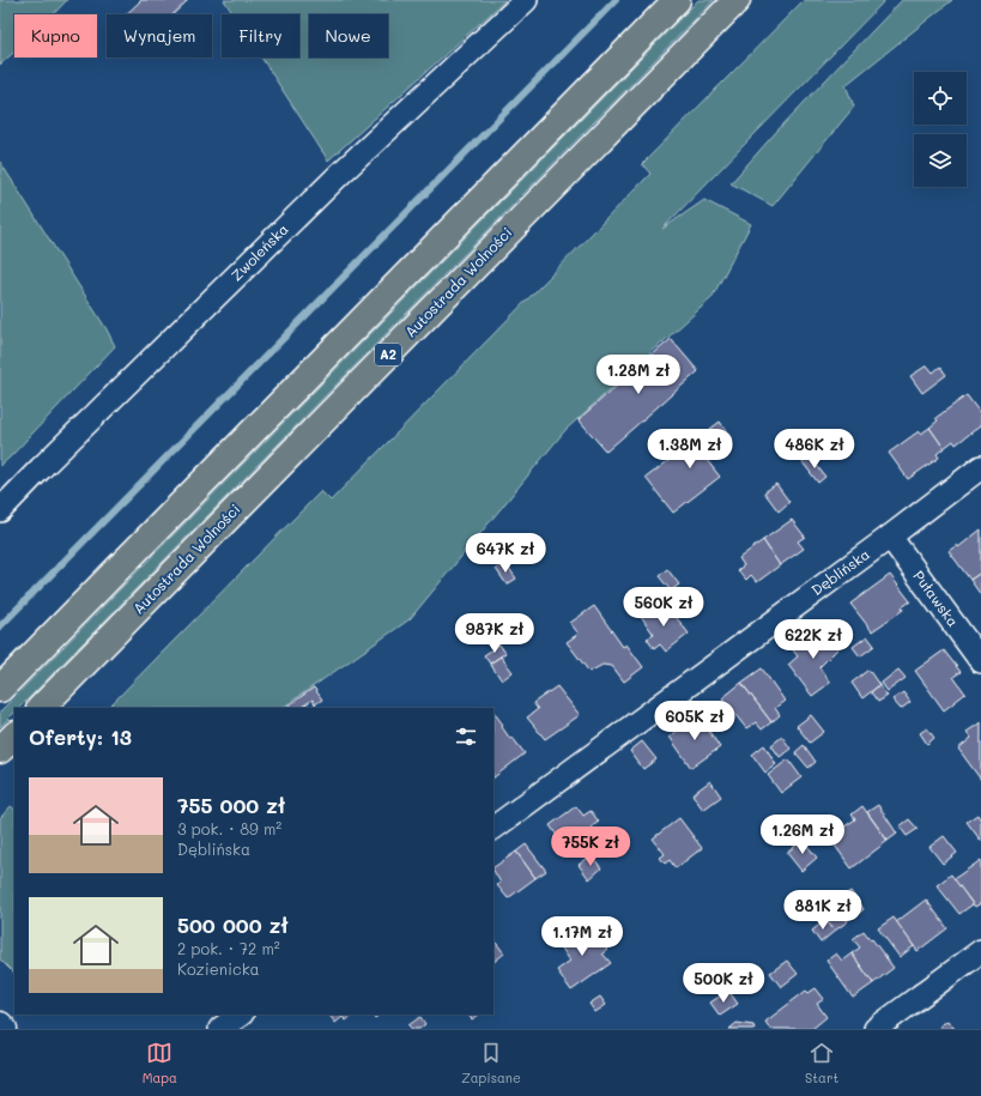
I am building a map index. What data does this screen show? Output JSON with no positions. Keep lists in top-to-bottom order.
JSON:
{
  "streets": {
    "highway": ["Autostrada Wolności", "A2"],
    "street": ["Zwoleńska", "Dęblińska", "Puławska"]
  },
  "crossings": [
    ["Dęblińska", "Puławska"]
  ],
  "page": {
    "chip": [
      "Kupno",
      "Wynajem",
      "Filtry",
      "Nowe"
    ],
    "price": [
      "1.28M zł",
      "1.38M zł",
      "486K zł",
      "647K zł",
      "560K zł",
      "987K zł",
      "622K zł",
      "605K zł",
      "1.26M zł",
      "755K zł",
      "881K zł",
      "1.17M zł",
      "500K zł"
    ],
    "heading": "Oferty: 13",
    "list": [
      {
        "name": "755 000 zł",
        "note": "3 pok. · 89 m² · Dęblińska"
      },
      {
        "name": "500 000 zł",
        "note": "2 pok. · 72 m² · Kozienicka"
      }
    ],
    "tabs": ["Mapa", "Zapisane", "Start"]
  }
}
